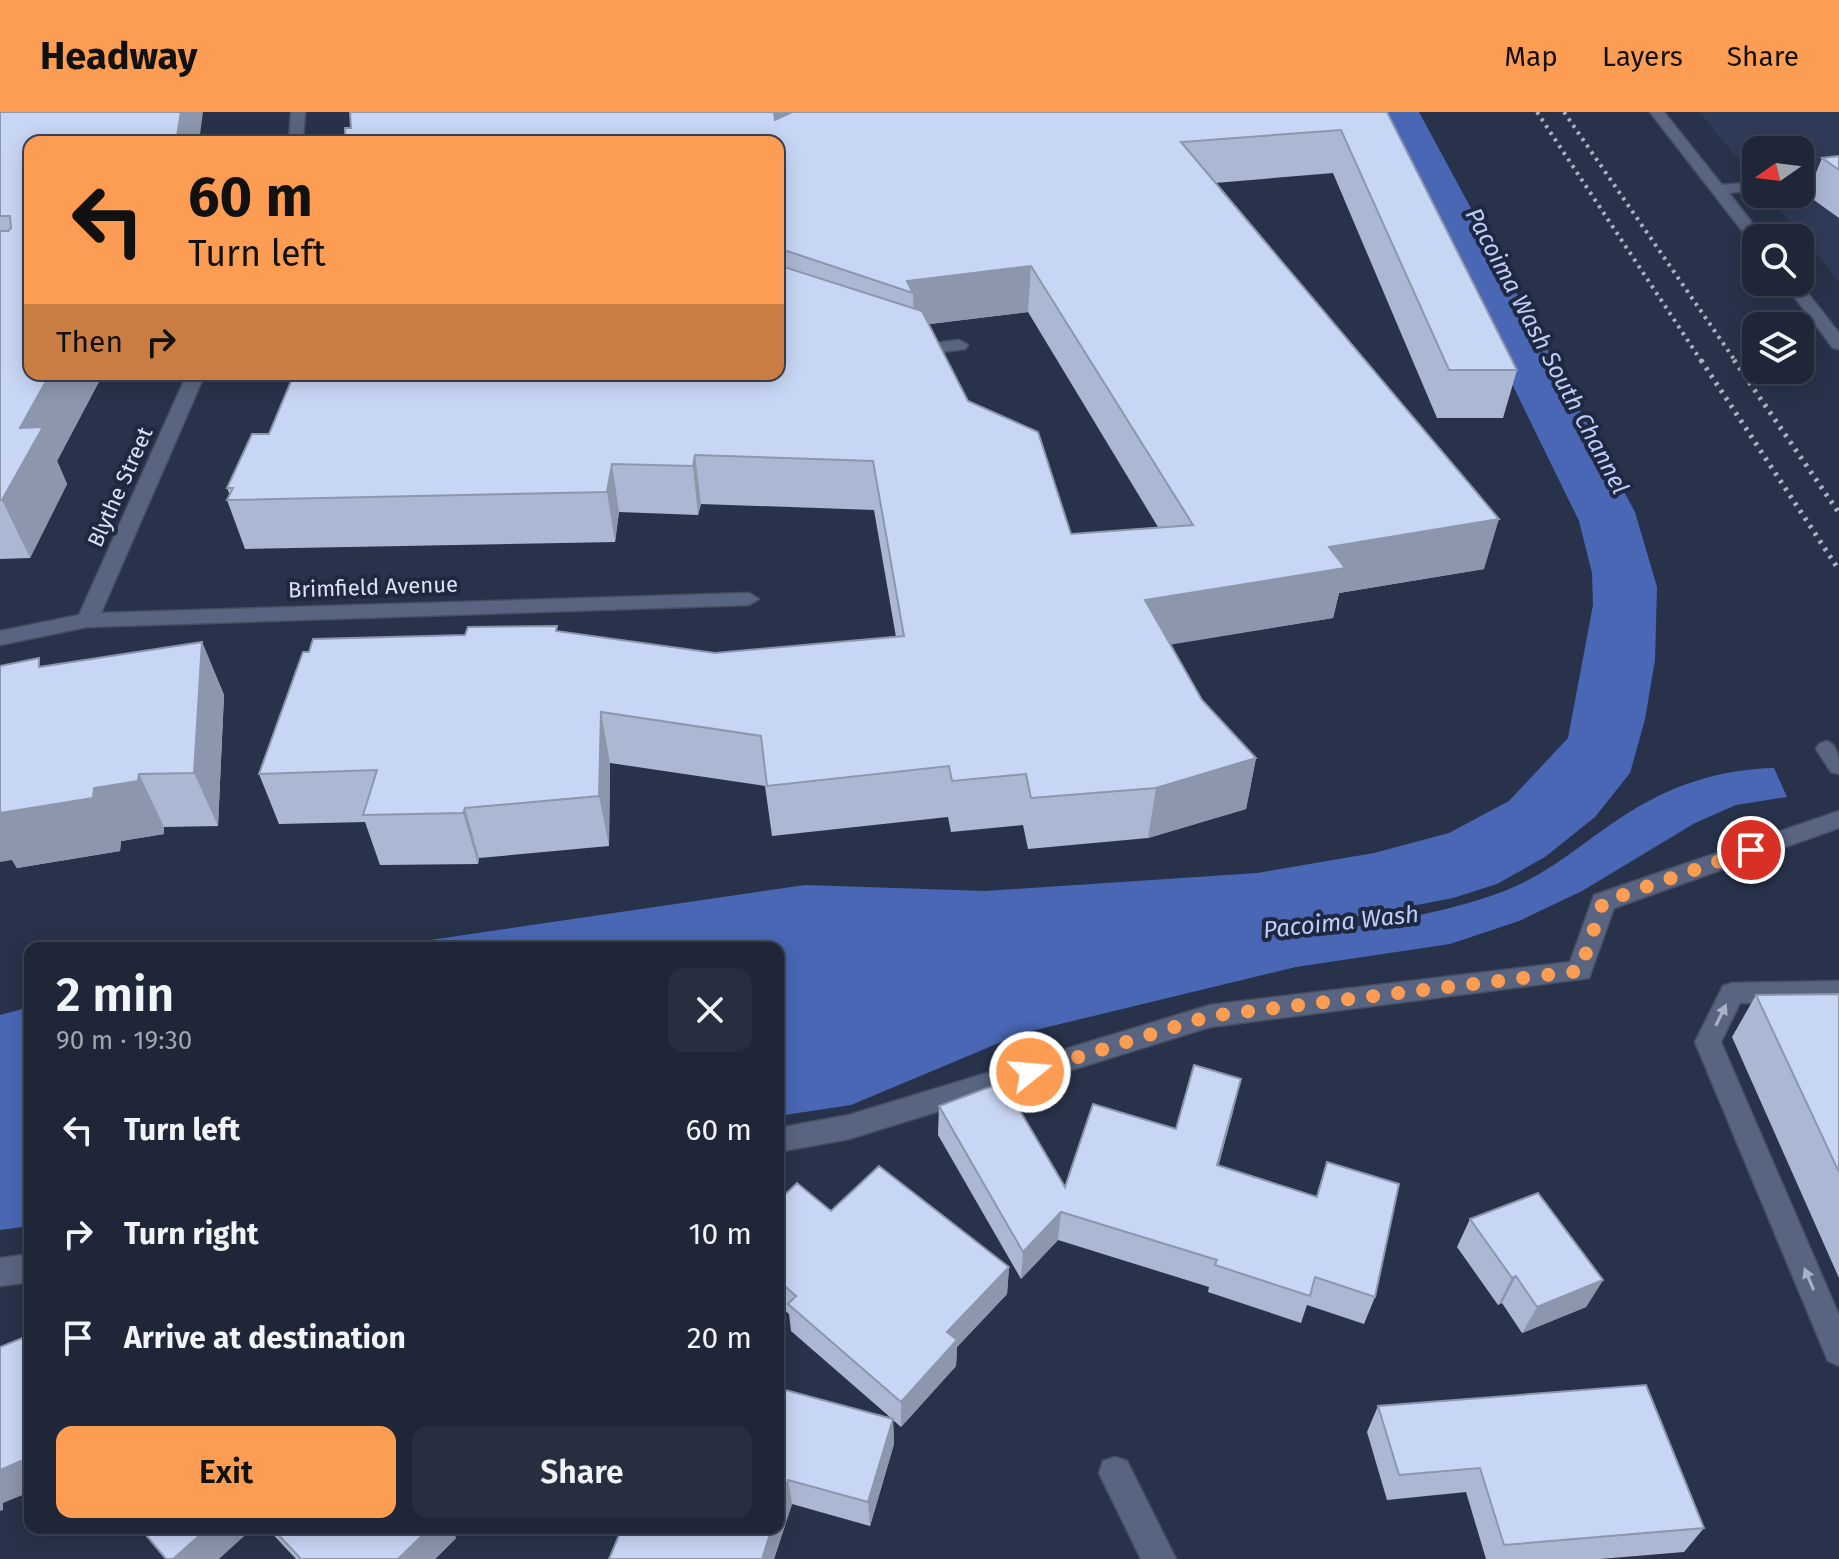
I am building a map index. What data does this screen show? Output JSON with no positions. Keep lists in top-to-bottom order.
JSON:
{
  "streets": {
    "street": ["Blythe Street", "Brimfield Avenue"]
  },
  "crossings": [
    ["Blythe Street", "Brimfield Avenue"]
  ],
  "water": ["Pacoima Wash South Channel", "Pacoima Wash"],
  "north": "left",
  "page": {
    "header": "Headway",
    "nav": ["Map", "Layers", "Share"],
    "turn": ["60 m", "Turn left"],
    "then": "Then",
    "heading": ["2 min", "90 m · 19:30"],
    "list": [
      {
        "name": "Turn left",
        "value": "60 m"
      },
      {
        "name": "Turn right",
        "value": "10 m"
      },
      {
        "name": "Arrive at destination",
        "value": "20 m"
      }
    ],
    "buttons": ["Exit", "Share"]
  }
}
